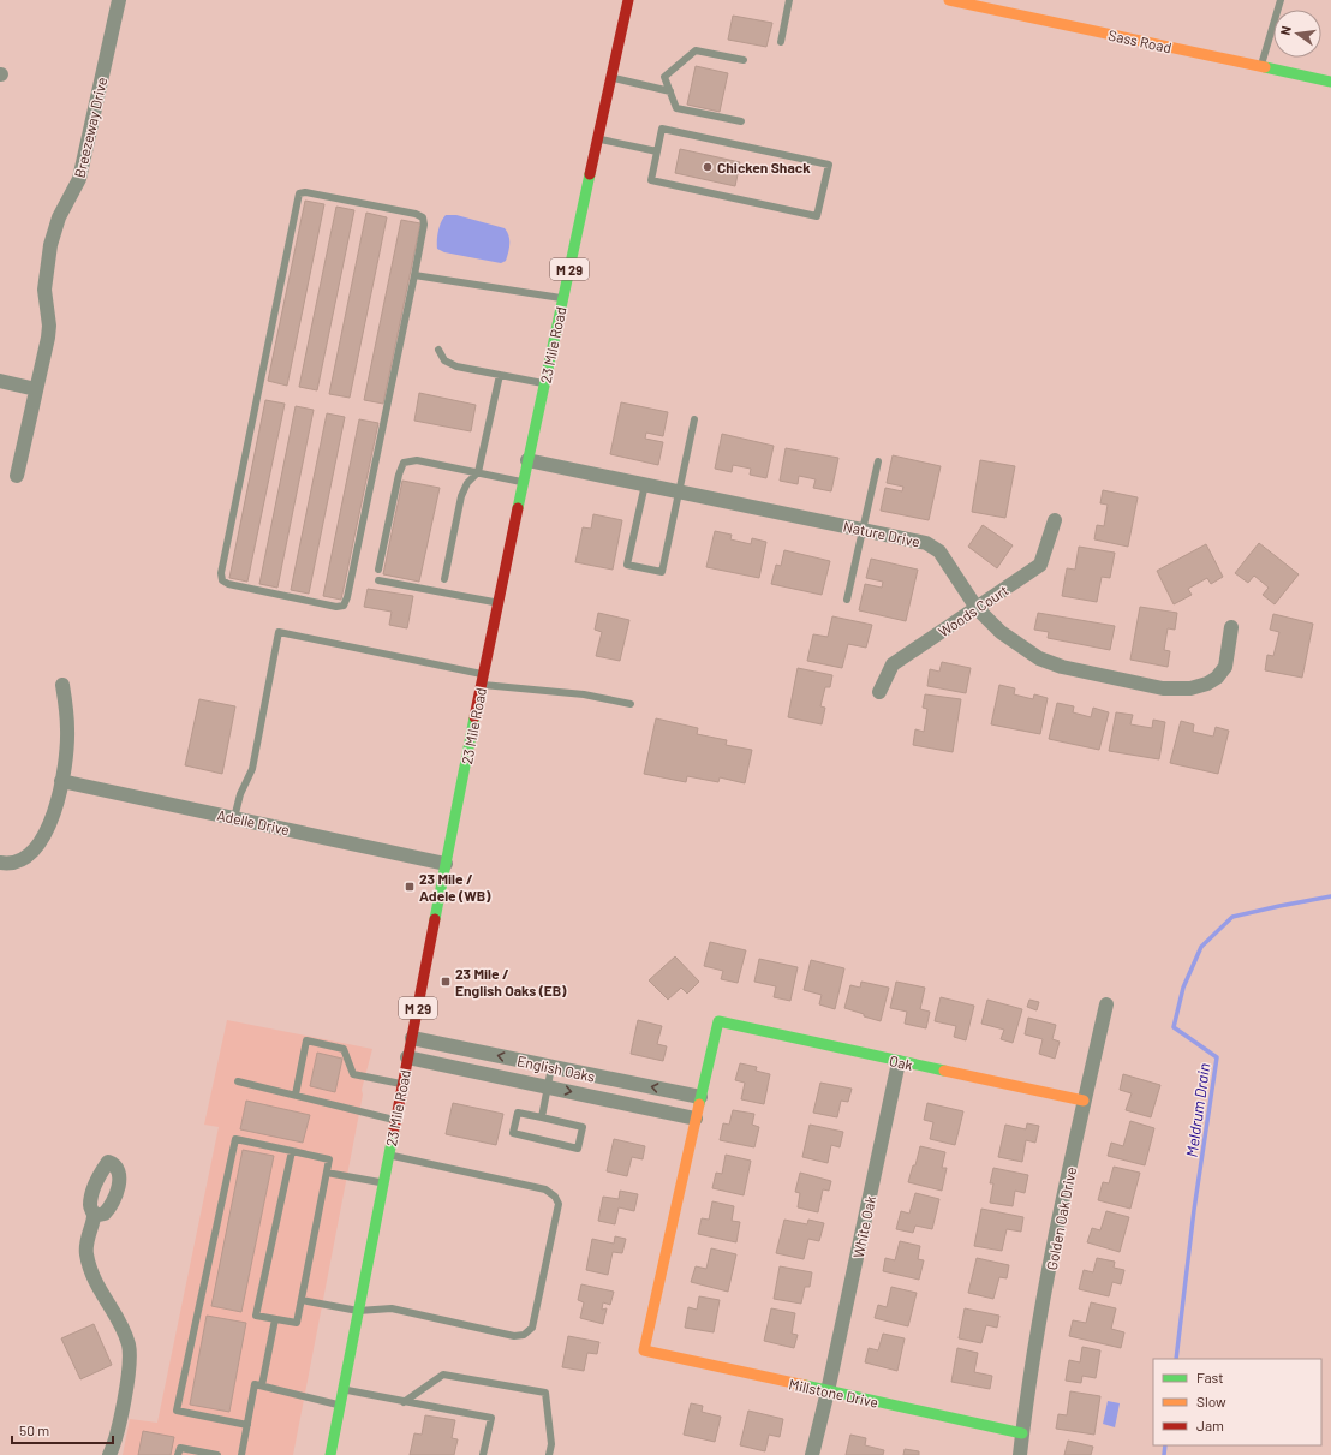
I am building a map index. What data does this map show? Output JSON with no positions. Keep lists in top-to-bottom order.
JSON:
{
  "streets": {
    "main road": [
      "Sass Road",
      "M 29",
      "23 Mile Road",
      "Oak",
      "Millstone Drive"
    ],
    "street": [
      "Breezeway Drive",
      "Nature Drive",
      "Woods Court",
      "Adelle Drive",
      "English Oaks",
      "Golden Oak Drive",
      "White Oak"
    ]
  },
  "crossings": [
    ["23 Mile Road", "Nature Drive"],
    ["23 Mile Road", "Adelle Drive"],
    ["23 Mile Road", "English Oaks"],
    ["Nature Drive", "Woods Court"],
    ["Oak", "English Oaks"],
    ["Oak", "Golden Oak Drive"],
    ["Oak", "White Oak"],
    ["English Oaks", "Millstone Drive"],
    ["Golden Oak Drive", "Millstone Drive"],
    ["White Oak", "Millstone Drive"]
  ],
  "water": ["Meldrum Drain"],
  "places": {
    "other": ["Chicken Shack"],
    "transit": ["23 Mile / Adele (WB)", "23 Mile / English Oaks (EB)"]
  },
  "legend": ["Fast", "Slow", "Jam"],
  "scale_bar": "50 m",
  "north": "left"
}
